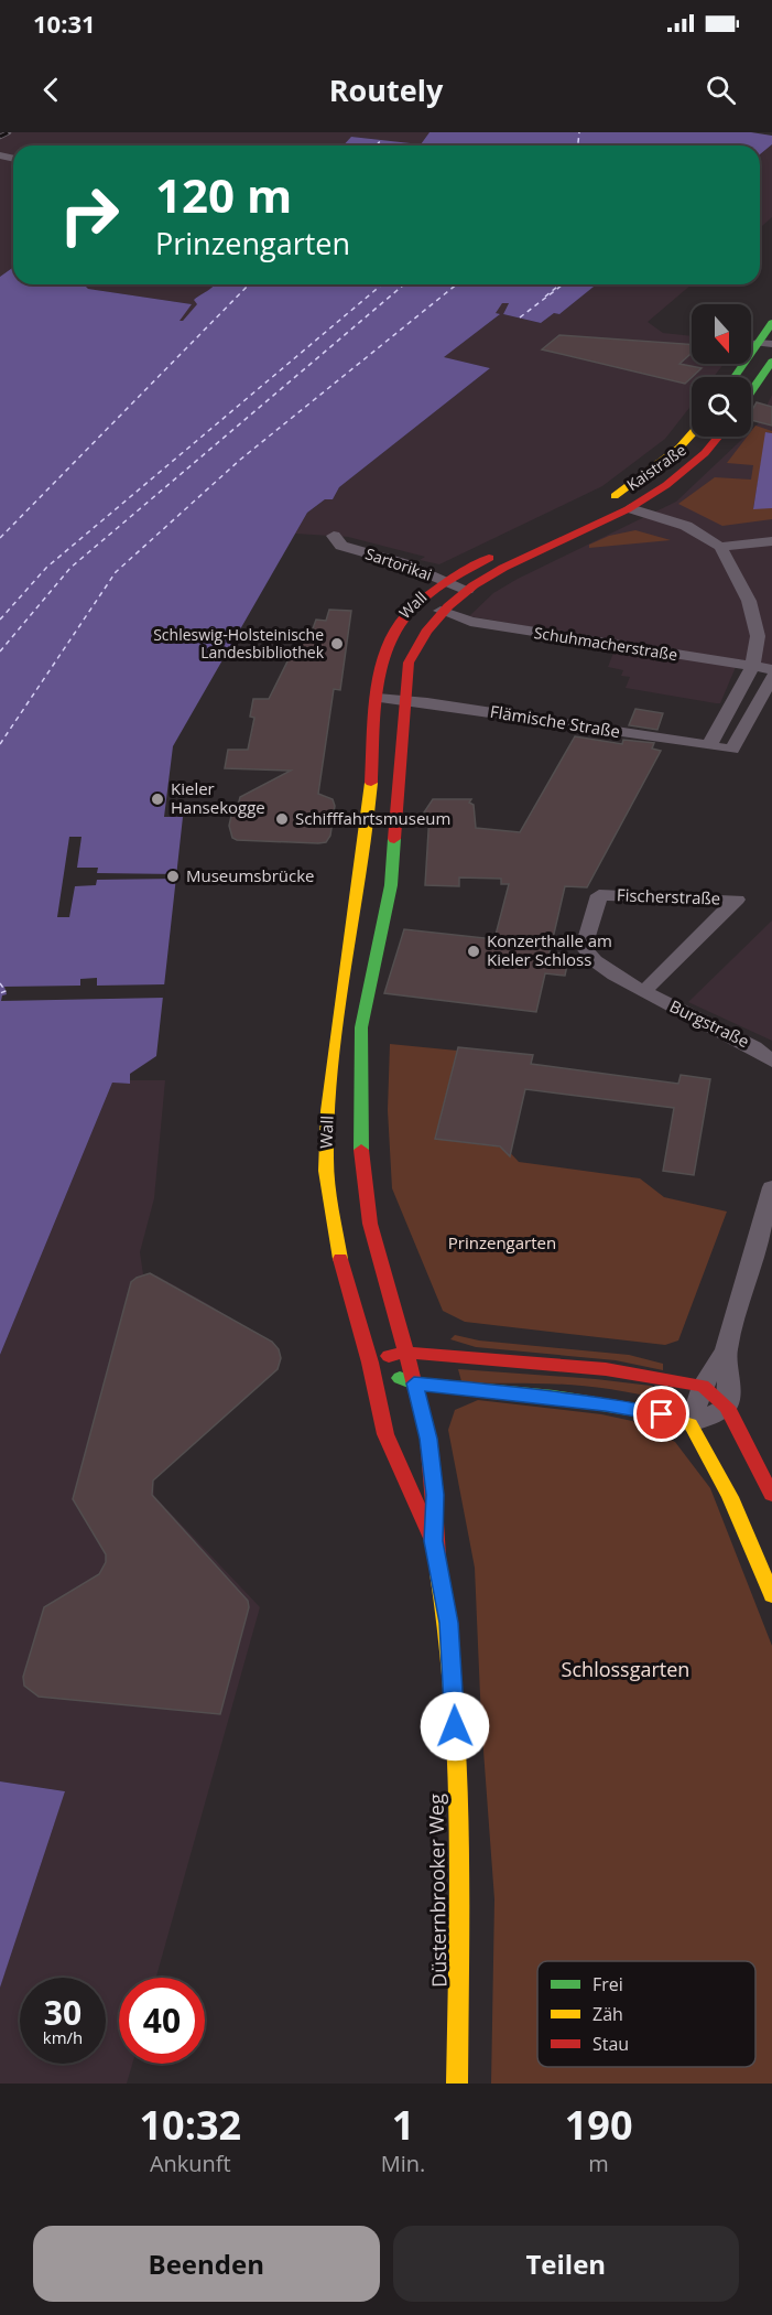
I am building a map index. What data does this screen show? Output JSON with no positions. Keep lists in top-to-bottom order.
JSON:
{
  "streets": {
    "main road": ["Kaistraße", "Wall", "Düsternbrooker Weg"],
    "street": [
      "Sartorikai",
      "Schuhmacherstraße",
      "Flämische Straße",
      "Fischerstraße",
      "Burgstraße"
    ]
  },
  "crossings": [
    ["Kaistraße", "Wall"],
    ["Sartorikai", "Wall"],
    ["Wall", "Schuhmacherstraße"],
    ["Wall", "Flämische Straße"],
    ["Wall", "Düsternbrooker Weg"],
    ["Fischerstraße", "Burgstraße"]
  ],
  "parks": ["Prinzengarten", "Schlossgarten"],
  "places": [
    "Schleswig-Holsteinische Landesbibliothek",
    "Kieler Hansekogge",
    "Schifffahrtsmuseum",
    "Museumsbrücke",
    "Konzerthalle am Kieler Schloss"
  ],
  "legend": ["Frei", "Zäh", "Stau"],
  "north": "bottom",
  "page": {
    "status": "10:31",
    "header": "Routely",
    "turn": ["120 m", "Prinzengarten"],
    "speed": "30 km/h",
    "limit": "40",
    "eta": [
      "10:32",
      "Ankunft",
      "1",
      "Min.",
      "190",
      "m"
    ],
    "buttons": ["Beenden", "Teilen"]
  }
}
